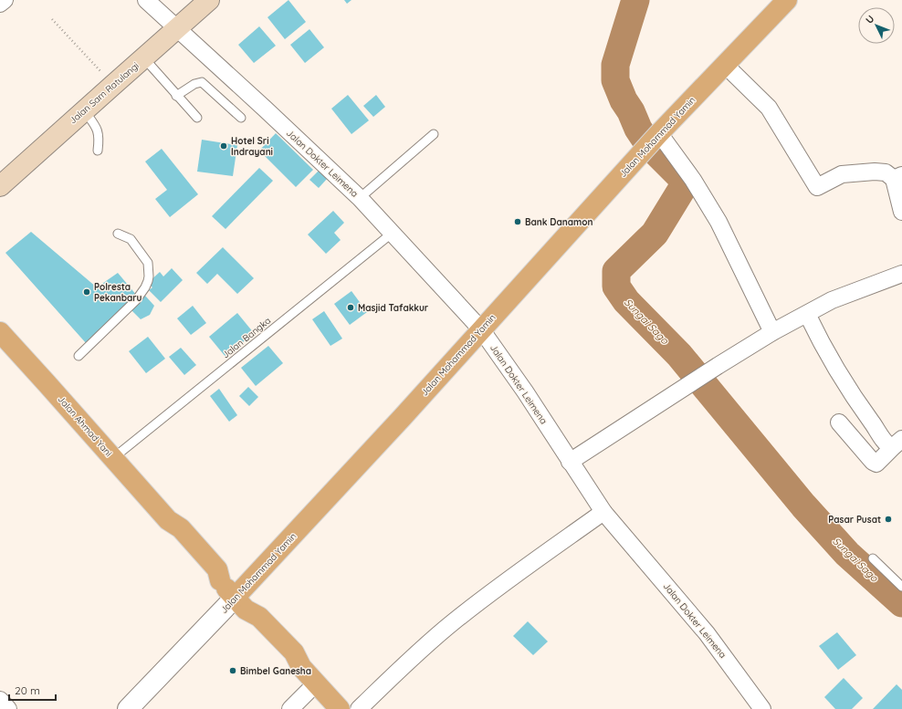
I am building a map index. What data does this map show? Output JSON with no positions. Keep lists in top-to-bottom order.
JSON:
{
  "streets": {
    "main road": ["Jalan Sam Ratulangi", "Jalan Mohammad Yamin", "Jalan Ahmad Yani"],
    "street": ["Jalan Dokter Leimena"],
    "lane": ["Jalan Bangka"]
  },
  "crossings": [
    ["Jalan Sam Ratulangi", "Jalan Dokter Leimena"],
    ["Jalan Mohammad Yamin", "Jalan Dokter Leimena"],
    ["Jalan Mohammad Yamin", "Jalan Ahmad Yani"],
    ["Jalan Dokter Leimena", "Jalan Bangka"],
    ["Jalan Bangka", "Jalan Ahmad Yani"]
  ],
  "water": ["Sungai Sago"],
  "places": [
    "Hotel Sri Indrayani",
    "Bank Danamon",
    "Polresta Pekanbaru",
    "Masjid Tafakkur",
    "Pasar Pusat",
    "Bimbel Ganesha"
  ],
  "scale_bar": "20 m",
  "north": "top left"
}
